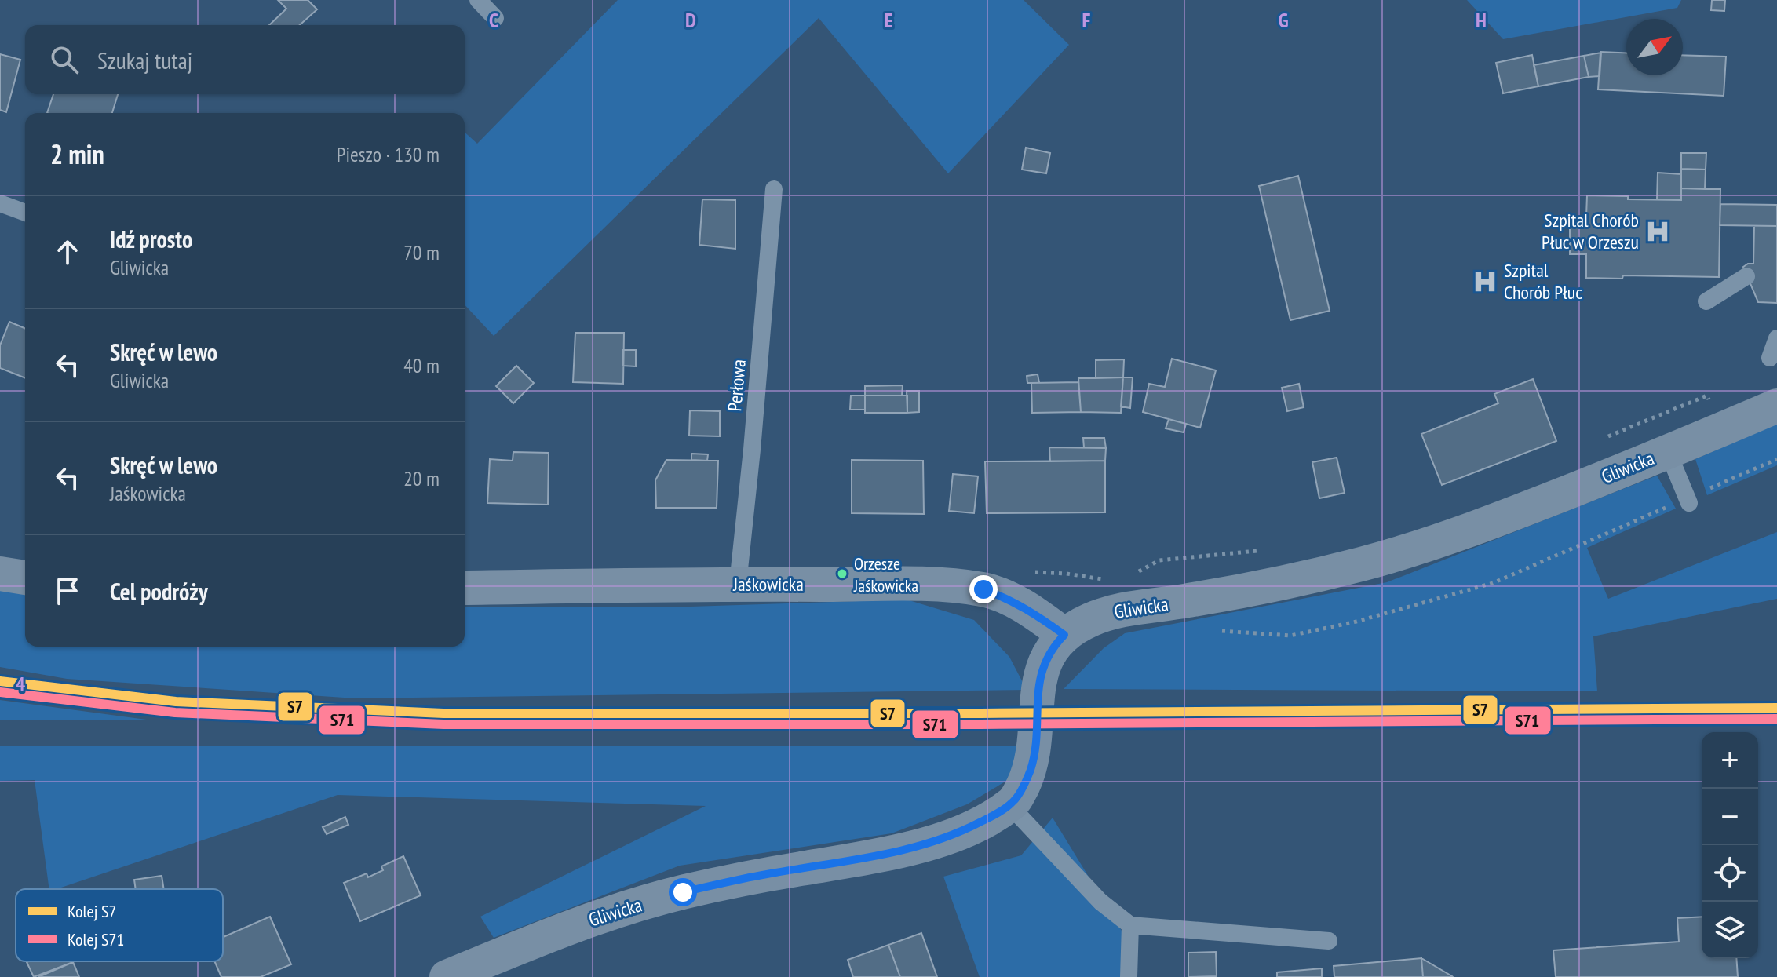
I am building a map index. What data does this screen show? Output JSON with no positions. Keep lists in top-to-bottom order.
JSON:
{
  "streets": {
    "main road": ["Gliwicka", "Jaśkowicka"],
    "lane": ["Perłowa"]
  },
  "crossings": [
    ["Perłowa", "Jaśkowicka"],
    ["Gliwicka", "Jaśkowicka"]
  ],
  "places": {
    "hospital": ["Szpital Chorób Płuc w Orzeszu", "Szpital Chorób Płuc"],
    "other": ["Orzesze Jaśkowicka"]
  },
  "lines": ["rail line S7", "rail line S71"],
  "legend": ["Kolej S7", "Kolej S71"],
  "north": "top right",
  "page": {
    "search": "Szukaj tutaj",
    "heading": ["2 min", "Pieszo · 130 m"],
    "list": [
      ["Idź prosto", "Gliwicka", "70 m"],
      ["Skręć w lewo", "Gliwicka", "40 m"],
      ["Skręć w lewo", "Jaśkowicka", "20 m"],
      "Cel podróży"
    ],
    "map_buttons": ["+", "−"]
  },
  "grid": {
    "columns": [
      "C",
      "D",
      "E",
      "F",
      "G",
      "H"
    ],
    "rows": ["4"]
  }
}
